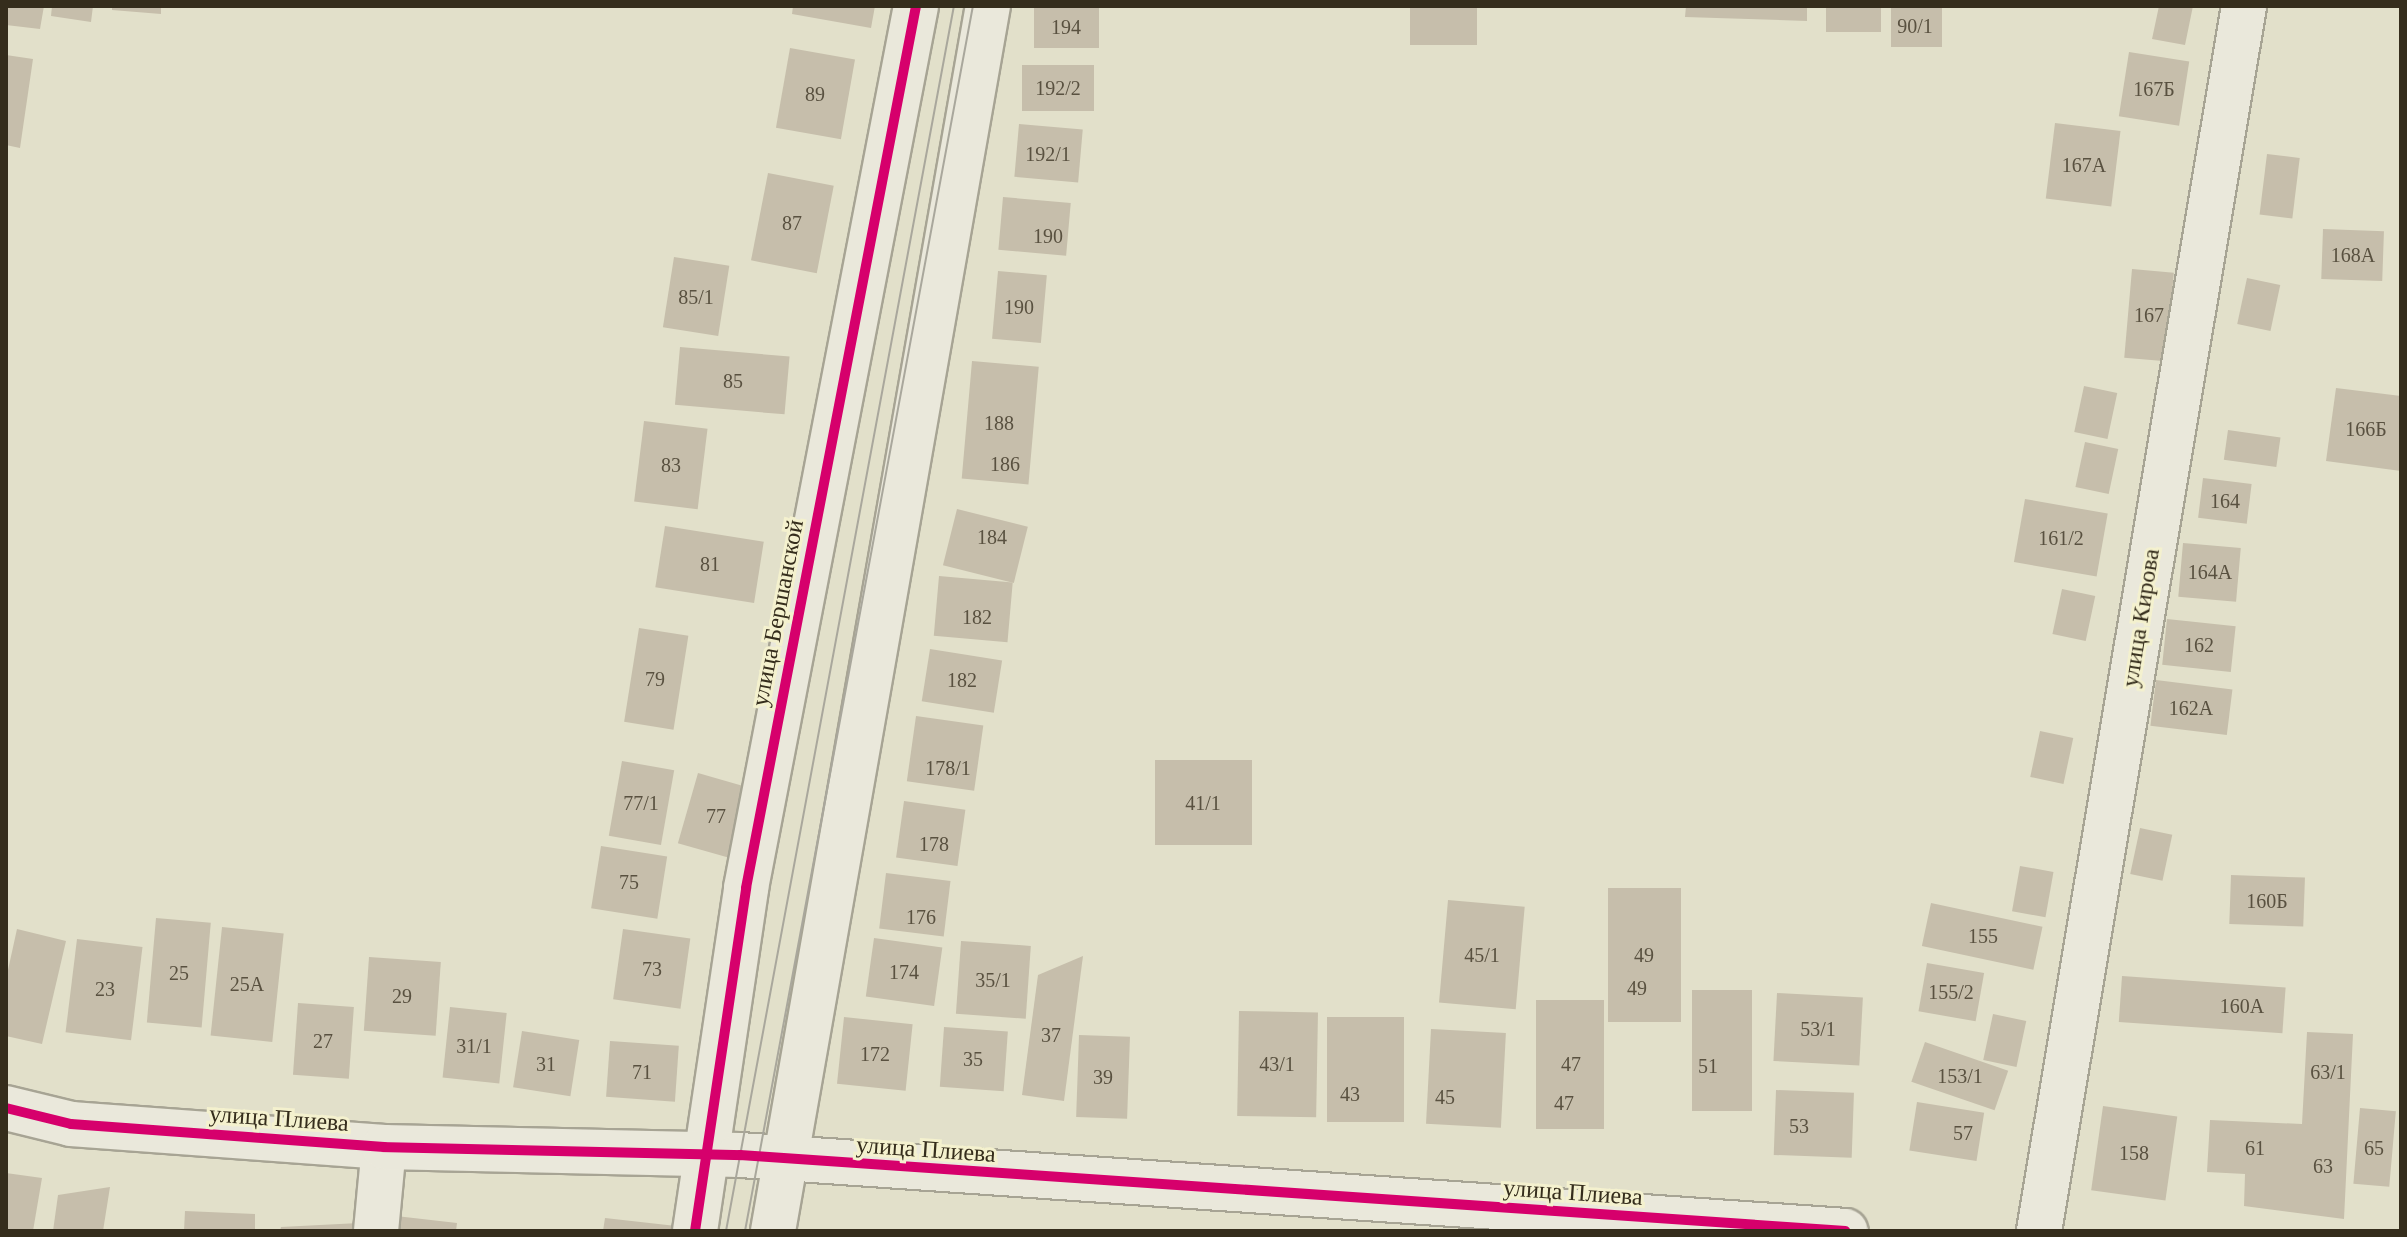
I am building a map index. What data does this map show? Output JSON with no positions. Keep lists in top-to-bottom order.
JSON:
{
  "streets": {
    "street": ["улица Бершанской", "улица Кирова", "улица Плиева"]
  },
  "crossings": [
    ["улица Бершанской", "улица Плиева"]
  ],
  "house_numbers": [
    "90/1",
    "194",
    "192/2",
    "167Б",
    "89",
    "192/1",
    "167А",
    "87",
    "190",
    "168А",
    "85/1",
    "190",
    "167",
    "85",
    "188",
    "166Б",
    "186",
    "83",
    "164",
    "184",
    "161/2",
    "81",
    "164А",
    "182",
    "162",
    "79",
    "182",
    "162А",
    "178/1",
    "77/1",
    "41/1",
    "77",
    "178",
    "75",
    "160Б",
    "176",
    "155",
    "45/1",
    "49",
    "73",
    "174",
    "25",
    "35/1",
    "25А",
    "49",
    "23",
    "155/2",
    "29",
    "160А",
    "53/1",
    "37",
    "27",
    "31/1",
    "172",
    "35",
    "31",
    "43/1",
    "47",
    "51",
    "71",
    "63/1",
    "153/1",
    "39",
    "43",
    "45",
    "47",
    "53",
    "57",
    "61",
    "65",
    "158",
    "63"
  ]
}
